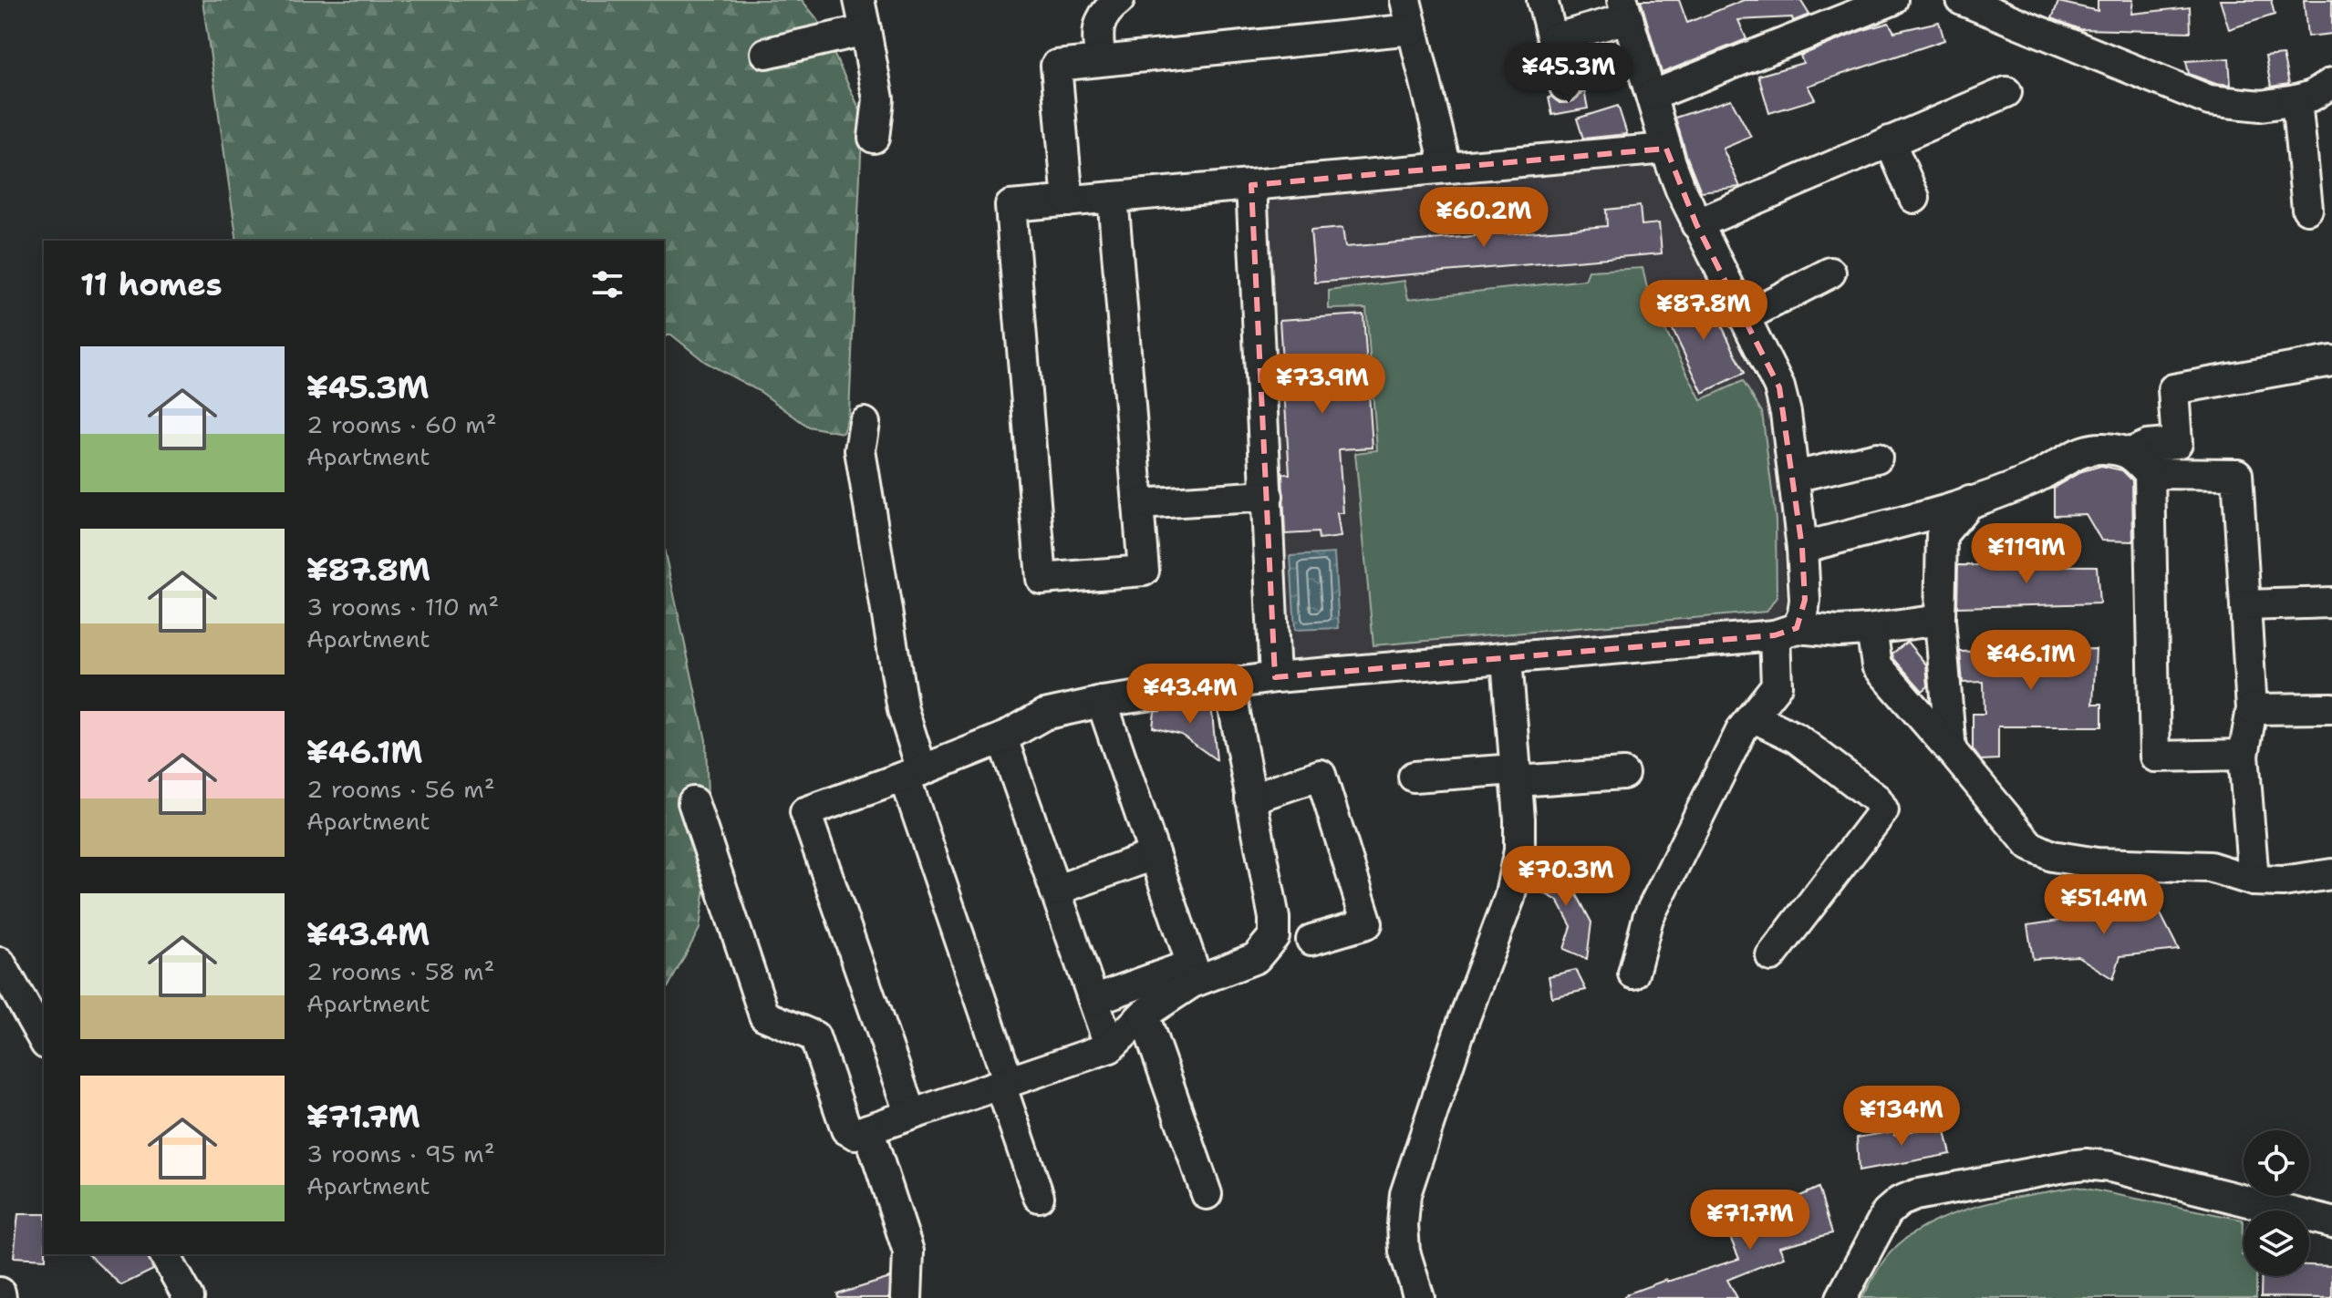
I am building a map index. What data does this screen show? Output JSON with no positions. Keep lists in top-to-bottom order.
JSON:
{
  "page": {
    "price": [
      "¥45.3M",
      "¥60.2M",
      "¥87.8M",
      "¥73.9M",
      "¥119M",
      "¥46.1M",
      "¥43.4M",
      "¥70.3M",
      "¥51.4M",
      "¥134M",
      "¥71.7M"
    ],
    "heading": "11 homes",
    "list": [
      {
        "name": "¥45.3M",
        "note": "2 rooms · 60 m² · Apartment"
      },
      {
        "name": "¥87.8M",
        "note": "3 rooms · 110 m² · Apartment"
      },
      {
        "name": "¥46.1M",
        "note": "2 rooms · 56 m² · Apartment"
      },
      {
        "name": "¥43.4M",
        "note": "2 rooms · 58 m² · Apartment"
      },
      {
        "name": "¥71.7M",
        "note": "3 rooms · 95 m² · Apartment"
      }
    ]
  }
}
